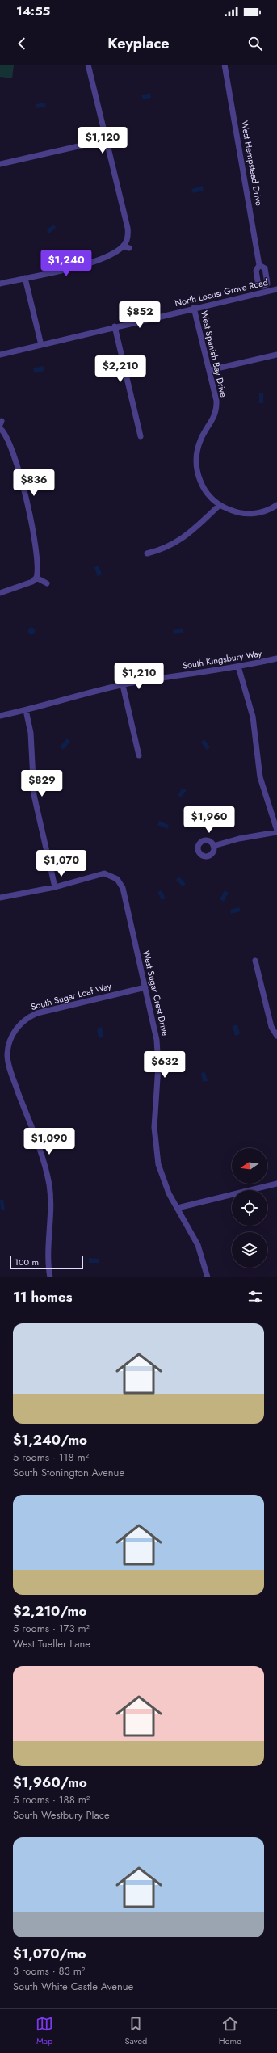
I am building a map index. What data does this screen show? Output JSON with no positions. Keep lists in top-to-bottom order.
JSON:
{
  "streets": {
    "street": [
      "West Hempstead Drive",
      "North Locust Grove Road",
      "West Spanish Bay Drive",
      "South Kingsbury Way",
      "West Sugar Crest Drive",
      "South Sugar Loaf Way"
    ]
  },
  "crossings": [
    ["West Hempstead Drive", "North Locust Grove Road"],
    ["North Locust Grove Road", "West Spanish Bay Drive"],
    ["West Sugar Crest Drive", "South Sugar Loaf Way"]
  ],
  "scale_bar": "100 m",
  "north": "left",
  "page": {
    "status": "14:55",
    "header": "Keyplace",
    "price": [
      "$1,120",
      "$1,240",
      "$852",
      "$2,210",
      "$836",
      "$1,210",
      "$829",
      "$1,960",
      "$1,070",
      "$632",
      "$1,090"
    ],
    "scale": "100 m",
    "heading": "11 homes",
    "list": [
      {
        "name": "$1,240/mo",
        "note": "5 rooms · 118 m² · South Stonington Avenue"
      },
      {
        "name": "$2,210/mo",
        "note": "5 rooms · 173 m² · West Tueller Lane"
      },
      {
        "name": "$1,960/mo",
        "note": "5 rooms · 188 m² · South Westbury Place"
      },
      {
        "name": "$1,070/mo",
        "note": "3 rooms · 83 m² · South White Castle Avenue"
      }
    ],
    "tabs": ["Map", "Saved", "Home"]
  }
}
